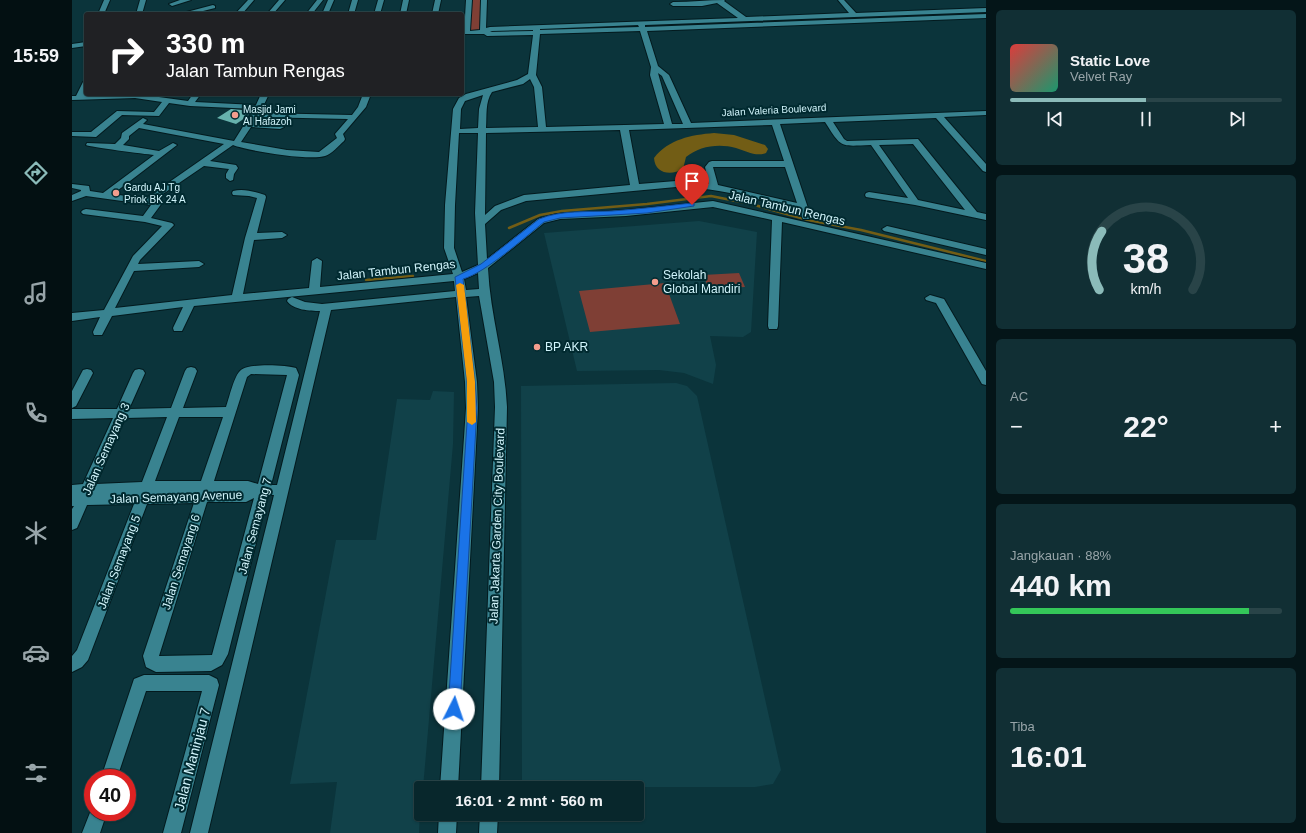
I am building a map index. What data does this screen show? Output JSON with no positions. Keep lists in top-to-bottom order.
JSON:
{
  "streets": {
    "street": [
      "Jalan Valeria Boulevard",
      "Jalan Tambun Rengas",
      "Jalan Semayang 3",
      "Jalan Semayang Avenue",
      "Jalan Semayang 7",
      "Jalan Jakarta Garden City Boulevard",
      "Jalan Semayang 5",
      "Jalan Semayang 6",
      "Jalan Maninjau 7"
    ]
  },
  "crossings": [
    ["Jalan Valeria Boulevard", "Jalan Jakarta Garden City Boulevard"],
    ["Jalan Tambun Rengas", "Jalan Jakarta Garden City Boulevard"],
    ["Jalan Semayang 3", "Jalan Semayang Avenue"],
    ["Jalan Semayang Avenue", "Jalan Semayang 7"],
    ["Jalan Semayang Avenue", "Jalan Semayang 5"],
    ["Jalan Semayang Avenue", "Jalan Semayang 6"],
    ["Jalan Semayang 7", "Jalan Semayang 6"]
  ],
  "places": [
    "Masjid Jami Al Hafazoh",
    "Gardu AJ Tg Priok BK 24 A",
    "Sekolah Global Mandiri",
    "BP AKR"
  ],
  "page": {
    "tabs": "15:59",
    "turn": ["330 m", "Jalan Tambun Rengas"],
    "song": ["Static Love", "Velvet Ray"],
    "tile": [
      "AC",
      ["Jangkauan · 88%", "440 km"],
      ["Tiba", "16:01"]
    ],
    "heat": ["−", "22°", "+"],
    "limit": "40",
    "trip": "16:01 · 2 mnt · 560 m",
    "gauge": ["38", "km/h"]
  }
}
